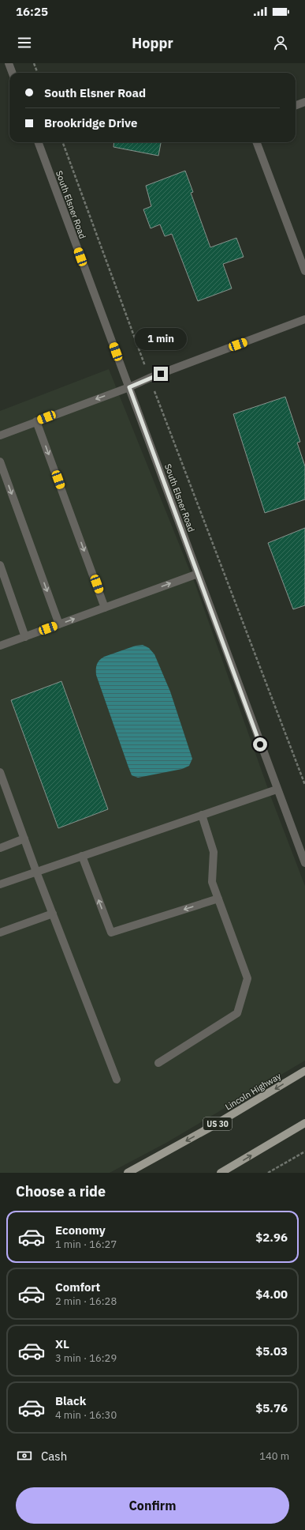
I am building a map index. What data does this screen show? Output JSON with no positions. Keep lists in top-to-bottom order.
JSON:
{
  "streets": {
    "main road": ["Lincoln Highway", "US 30"],
    "street": ["South Elsner Road"]
  },
  "page": {
    "status": "16:25",
    "header": "Hoppr",
    "banner": ["South Elsner Road", "Brookridge Drive"],
    "bubble": "1 min",
    "heading": "Choose a ride",
    "list": [
      {
        "name": "Economy",
        "note": "1 min · 16:27",
        "value": "$2.96"
      },
      {
        "name": "Comfort",
        "note": "2 min · 16:28",
        "value": "$4.00"
      },
      {
        "name": "XL",
        "note": "3 min · 16:29",
        "value": "$5.03"
      },
      {
        "name": "Black",
        "note": "4 min · 16:30",
        "value": "$5.76"
      }
    ],
    "pay": ["Cash", "140 m"],
    "buttons": "Confirm"
  }
}
